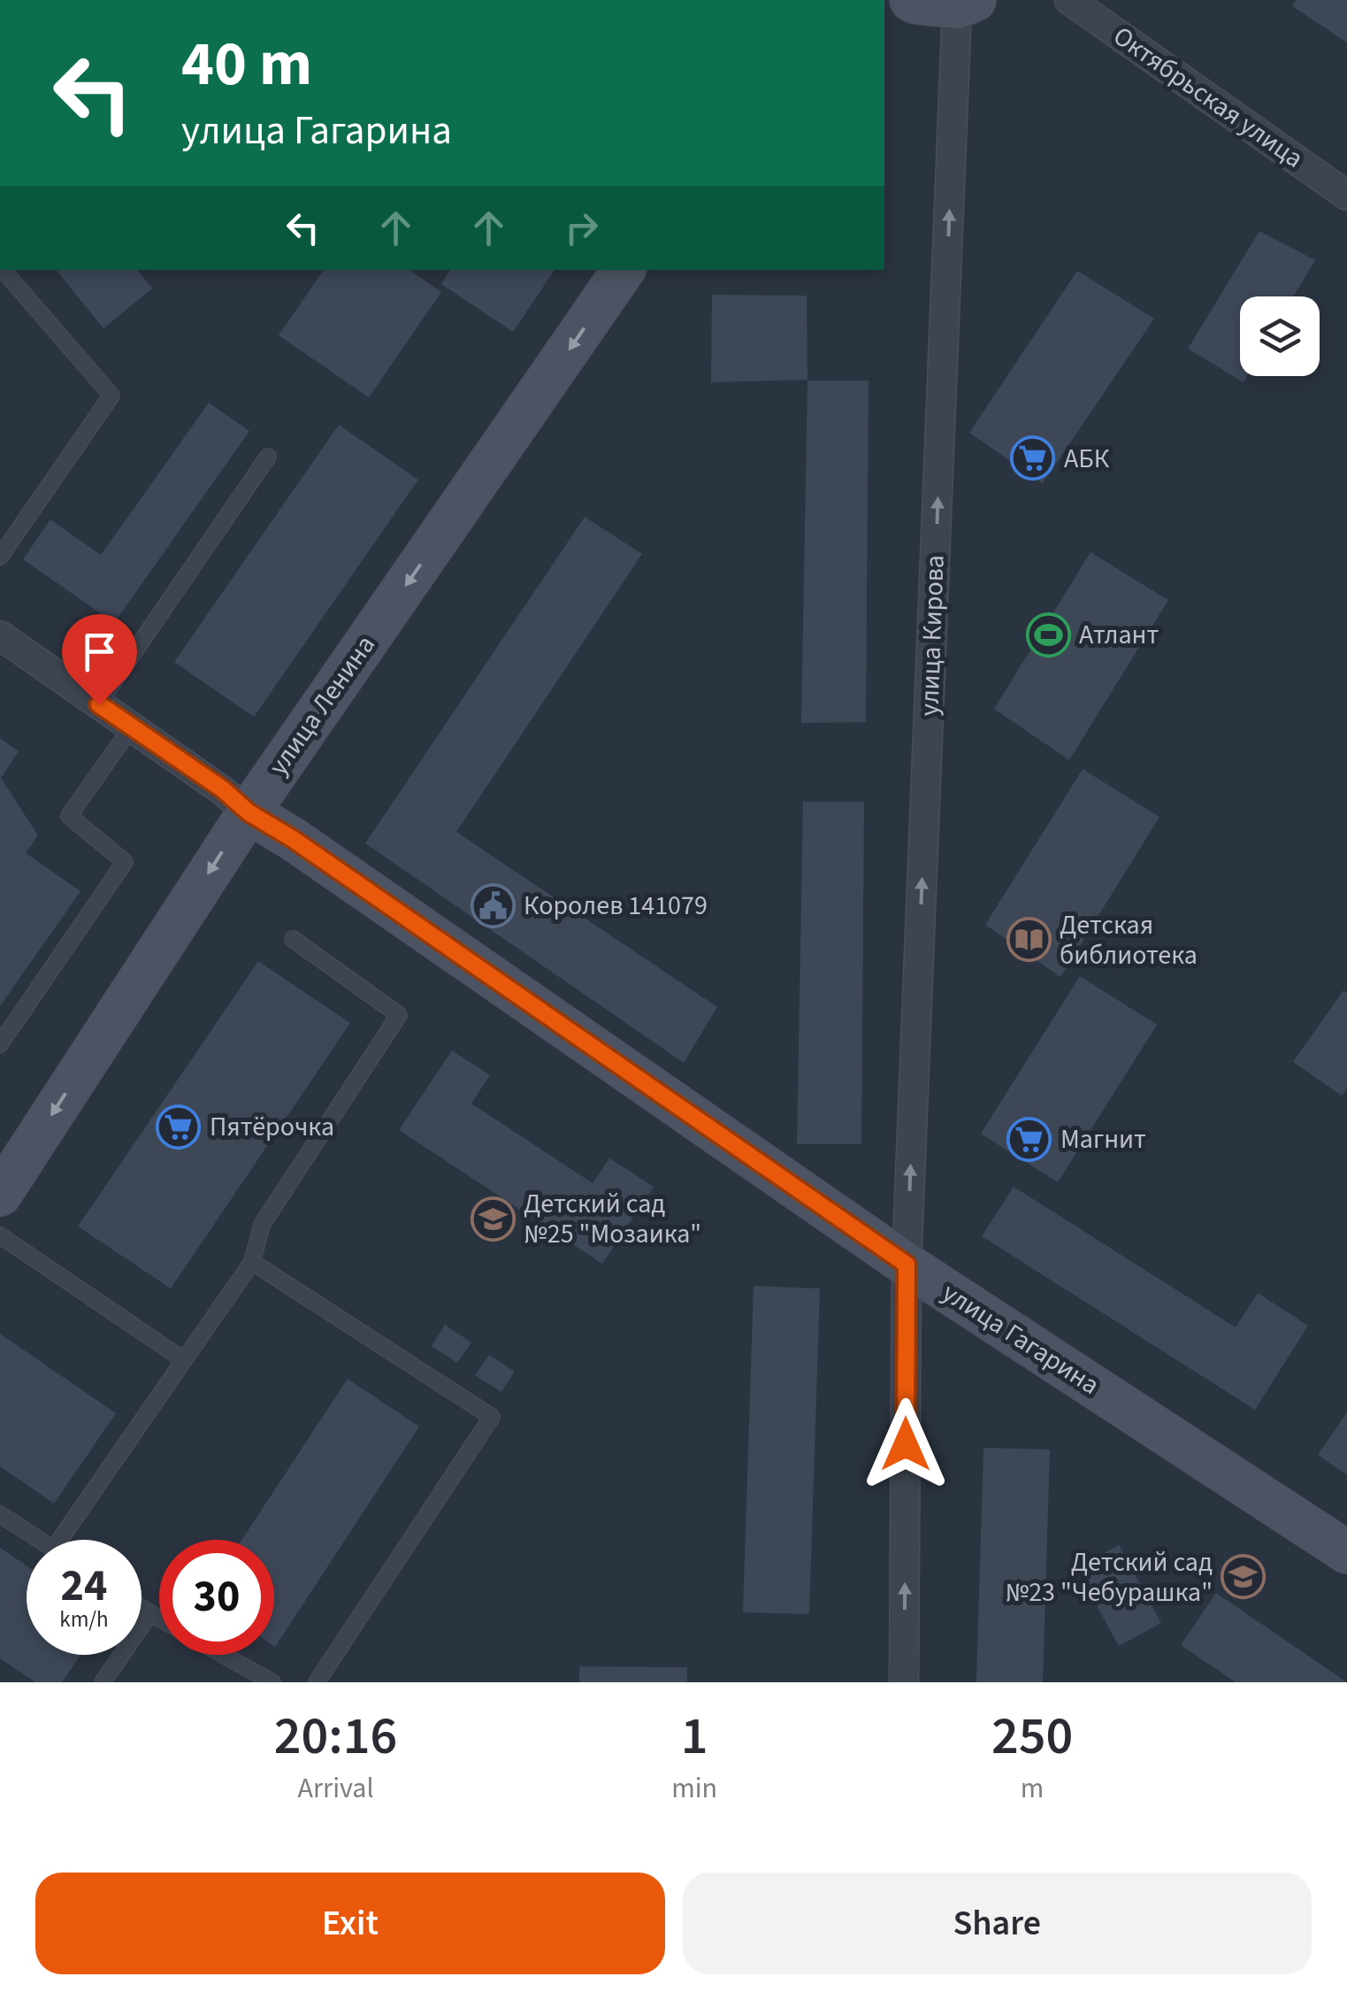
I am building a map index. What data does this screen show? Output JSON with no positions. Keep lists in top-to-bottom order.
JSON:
{
  "streets": {
    "street": [
      "Октябрьская улица",
      "улица Кирова",
      "улица Ленина",
      "улица Гагарина"
    ]
  },
  "crossings": [
    ["улица Кирова", "улица Гагарина"],
    ["улица Ленина", "улица Гагарина"]
  ],
  "one_way": ["улица Кирова", "улица Ленина"],
  "places": {
    "supermarket": ["АБК", "Пятёрочка", "Магнит"],
    "sports": ["Атлант"],
    "public building": ["Королев 141079"],
    "library": ["Детская библиотека"],
    "school or university": ["Детский сад №25 \"Мозаика\"", "Детский сад №23 \"Чебурашка\""]
  },
  "page": {
    "turn": ["40 m", "улица Гагарина"],
    "speed": "24 km/h",
    "limit": "30",
    "eta": [
      "20:16",
      "Arrival",
      "1",
      "min",
      "250",
      "m"
    ],
    "buttons": ["Exit", "Share"]
  }
}
